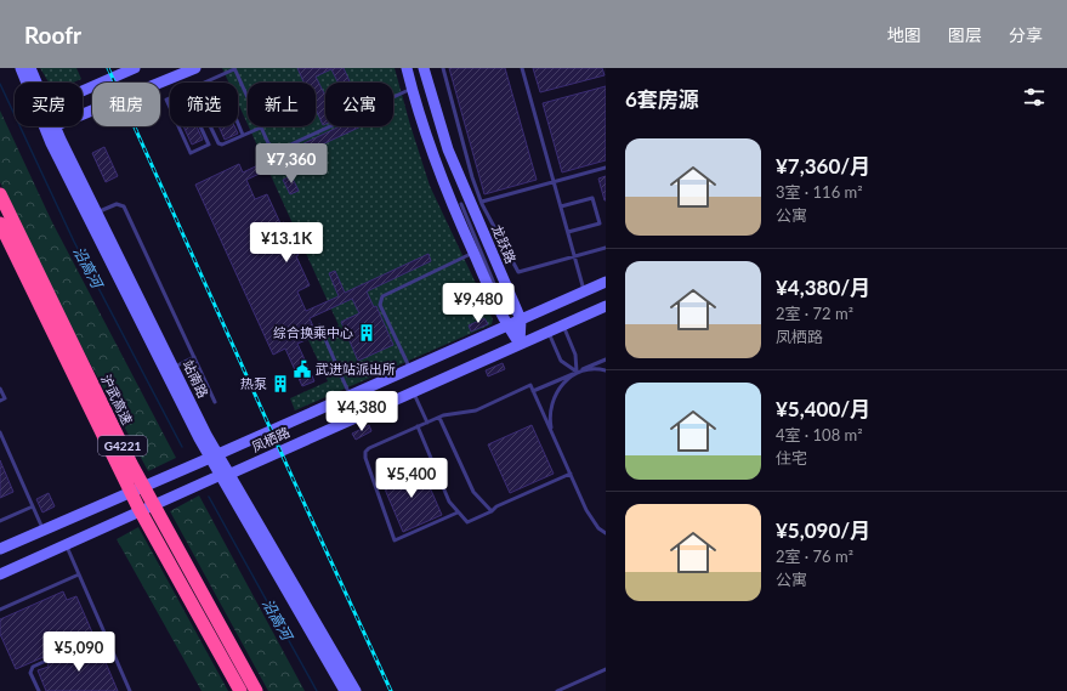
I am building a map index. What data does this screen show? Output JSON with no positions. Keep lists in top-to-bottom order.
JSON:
{
  "streets": {
    "highway": ["沪武高速", "G4221"],
    "street": ["龙跃路", "站南路", "凤栖路"]
  },
  "crossings": [
    ["龙跃路", "凤栖路"],
    ["站南路", "凤栖路"]
  ],
  "water": ["沿高河"],
  "places": {
    "building": ["综合换乘中心", "热泵"],
    "public building": ["武进站派出所"]
  },
  "page": {
    "header": "Roofr",
    "nav": ["地图", "图层", "分享"],
    "heading": "6套房源",
    "chip": [
      "买房",
      "租房",
      "筛选",
      "新上",
      "公寓"
    ],
    "list": [
      {
        "name": "¥7,360/月",
        "note": "3室 · 116 m² · 公寓"
      },
      {
        "name": "¥4,380/月",
        "note": "2室 · 72 m² · 凤栖路"
      },
      {
        "name": "¥5,400/月",
        "note": "4室 · 108 m² · 住宅"
      },
      {
        "name": "¥5,090/月",
        "note": "2室 · 76 m² · 公寓"
      }
    ],
    "price": [
      "¥7,360",
      "¥13.1K",
      "¥9,480",
      "¥4,380",
      "¥5,400",
      "¥5,090"
    ]
  }
}
